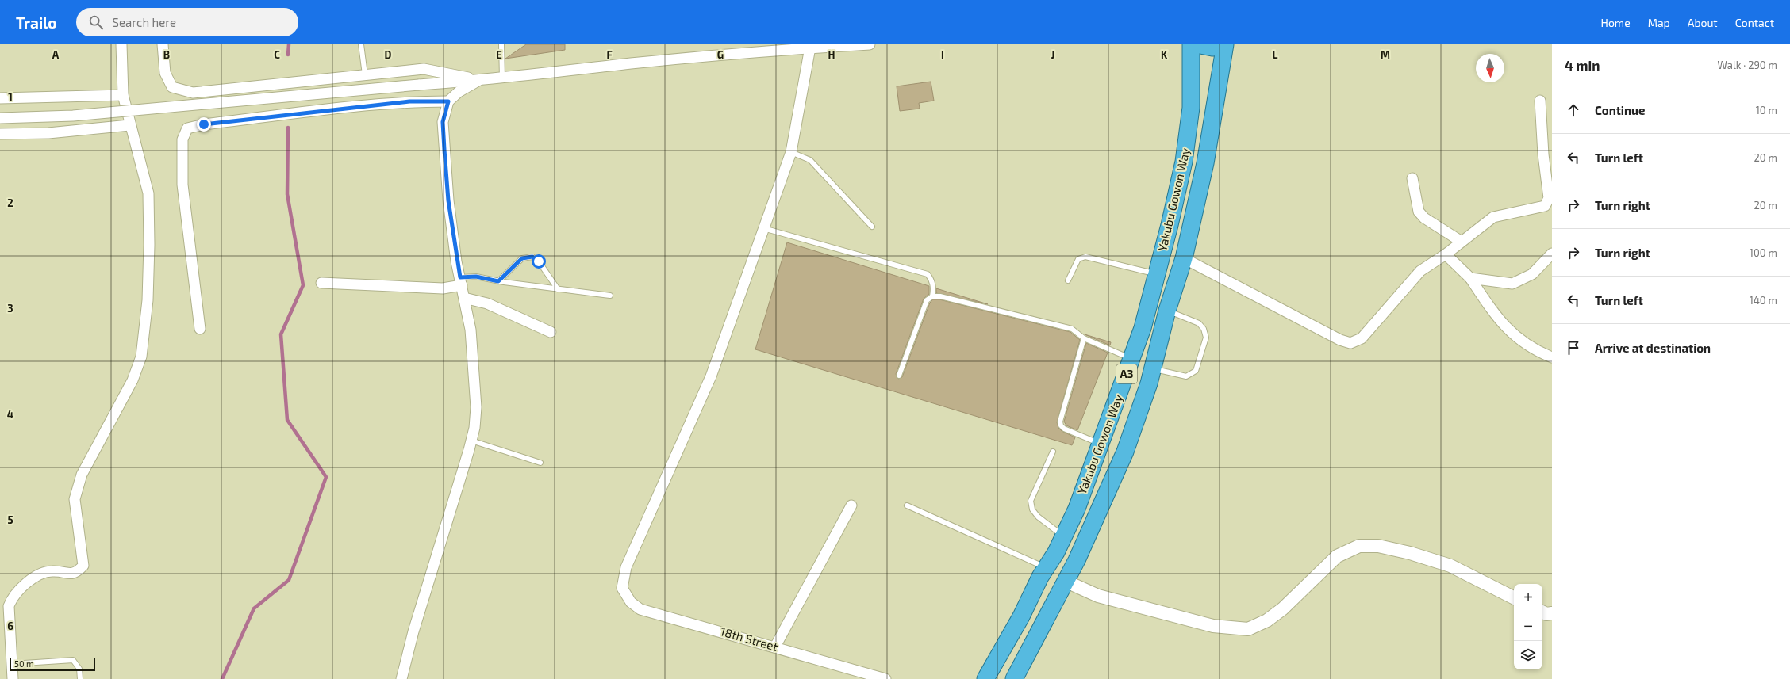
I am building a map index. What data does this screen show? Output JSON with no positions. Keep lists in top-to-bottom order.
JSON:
{
  "streets": {
    "highway": ["Yakubu Gowon Way", "A3"],
    "street": ["18th Street"]
  },
  "scale_bar": "50 m",
  "north": "bottom",
  "page": {
    "header": "Trailo",
    "search": "Search here",
    "nav": [
      "Home",
      "Map",
      "About",
      "Contact"
    ],
    "heading": ["4 min", "Walk · 290 m"],
    "list": [
      ["Continue", "10 m"],
      ["Turn left", "20 m"],
      ["Turn right", "20 m"],
      ["Turn right", "100 m"],
      ["Turn left", "140 m"],
      "Arrive at destination"
    ],
    "map_buttons": ["+", "−"],
    "scale": "50 m"
  },
  "grid": {
    "columns": [
      "A",
      "B",
      "C",
      "D",
      "E",
      "F",
      "G",
      "H",
      "I",
      "J",
      "K",
      "L",
      "M"
    ],
    "rows": [
      "1",
      "2",
      "3",
      "4",
      "5",
      "6"
    ]
  }
}
